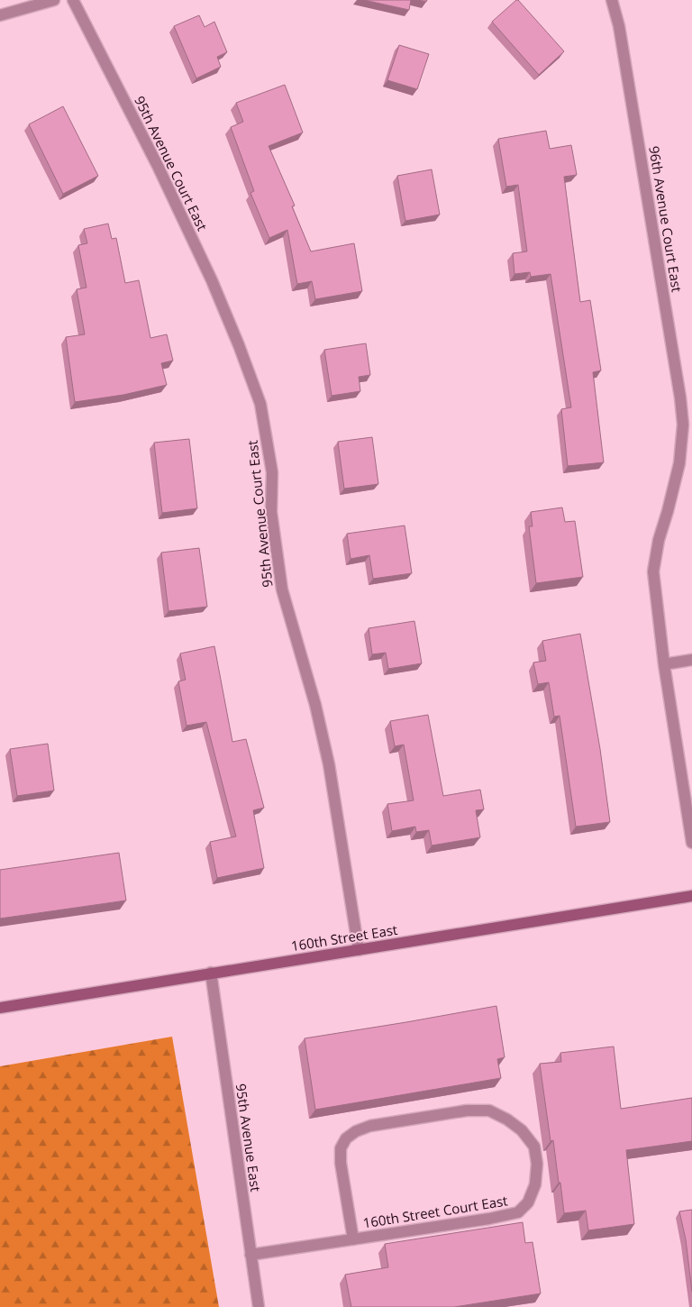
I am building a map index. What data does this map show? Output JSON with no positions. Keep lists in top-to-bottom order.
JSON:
{
  "streets": {
    "main road": ["160th Street East"],
    "street": [
      "95th Avenue Court East",
      "96th Avenue Court East",
      "95th Avenue East",
      "160th Street Court East"
    ]
  },
  "crossings": [
    ["95th Avenue Court East", "160th Street East"],
    ["160th Street East", "95th Avenue East"],
    ["95th Avenue East", "160th Street Court East"]
  ]
}
